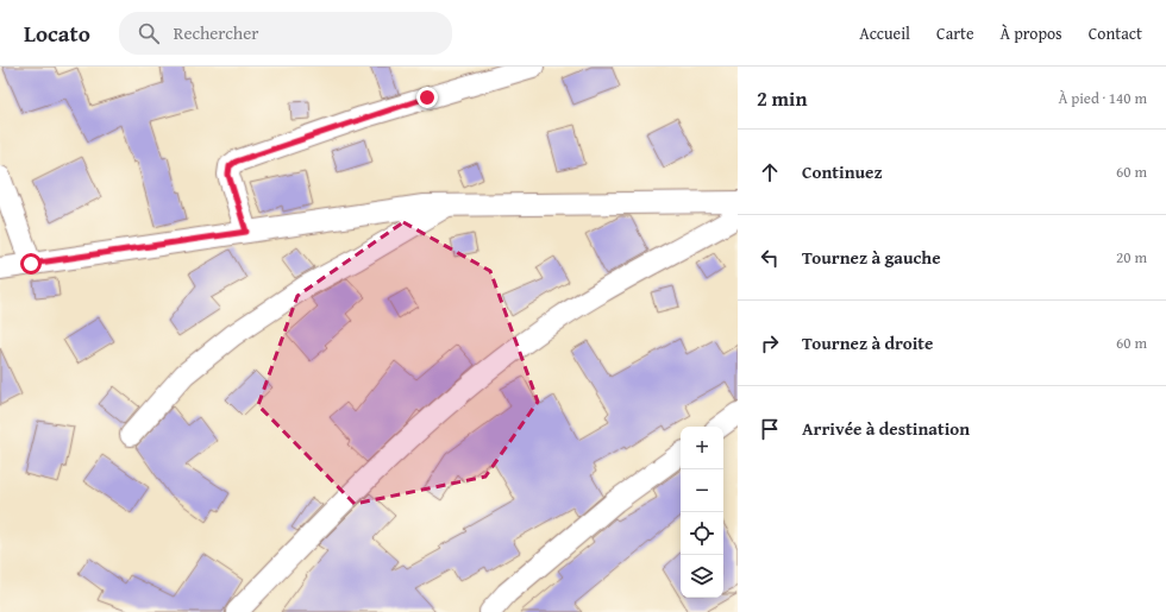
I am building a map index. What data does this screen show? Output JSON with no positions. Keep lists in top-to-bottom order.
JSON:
{
  "page": {
    "header": "Locato",
    "search": "Rechercher",
    "nav": [
      "Accueil",
      "Carte",
      "À propos",
      "Contact"
    ],
    "heading": ["2 min", "À pied · 140 m"],
    "list": [
      ["Continuez", "60 m"],
      ["Tournez à gauche", "20 m"],
      ["Tournez à droite", "60 m"],
      "Arrivée à destination"
    ],
    "map_buttons": ["+", "−"]
  }
}
